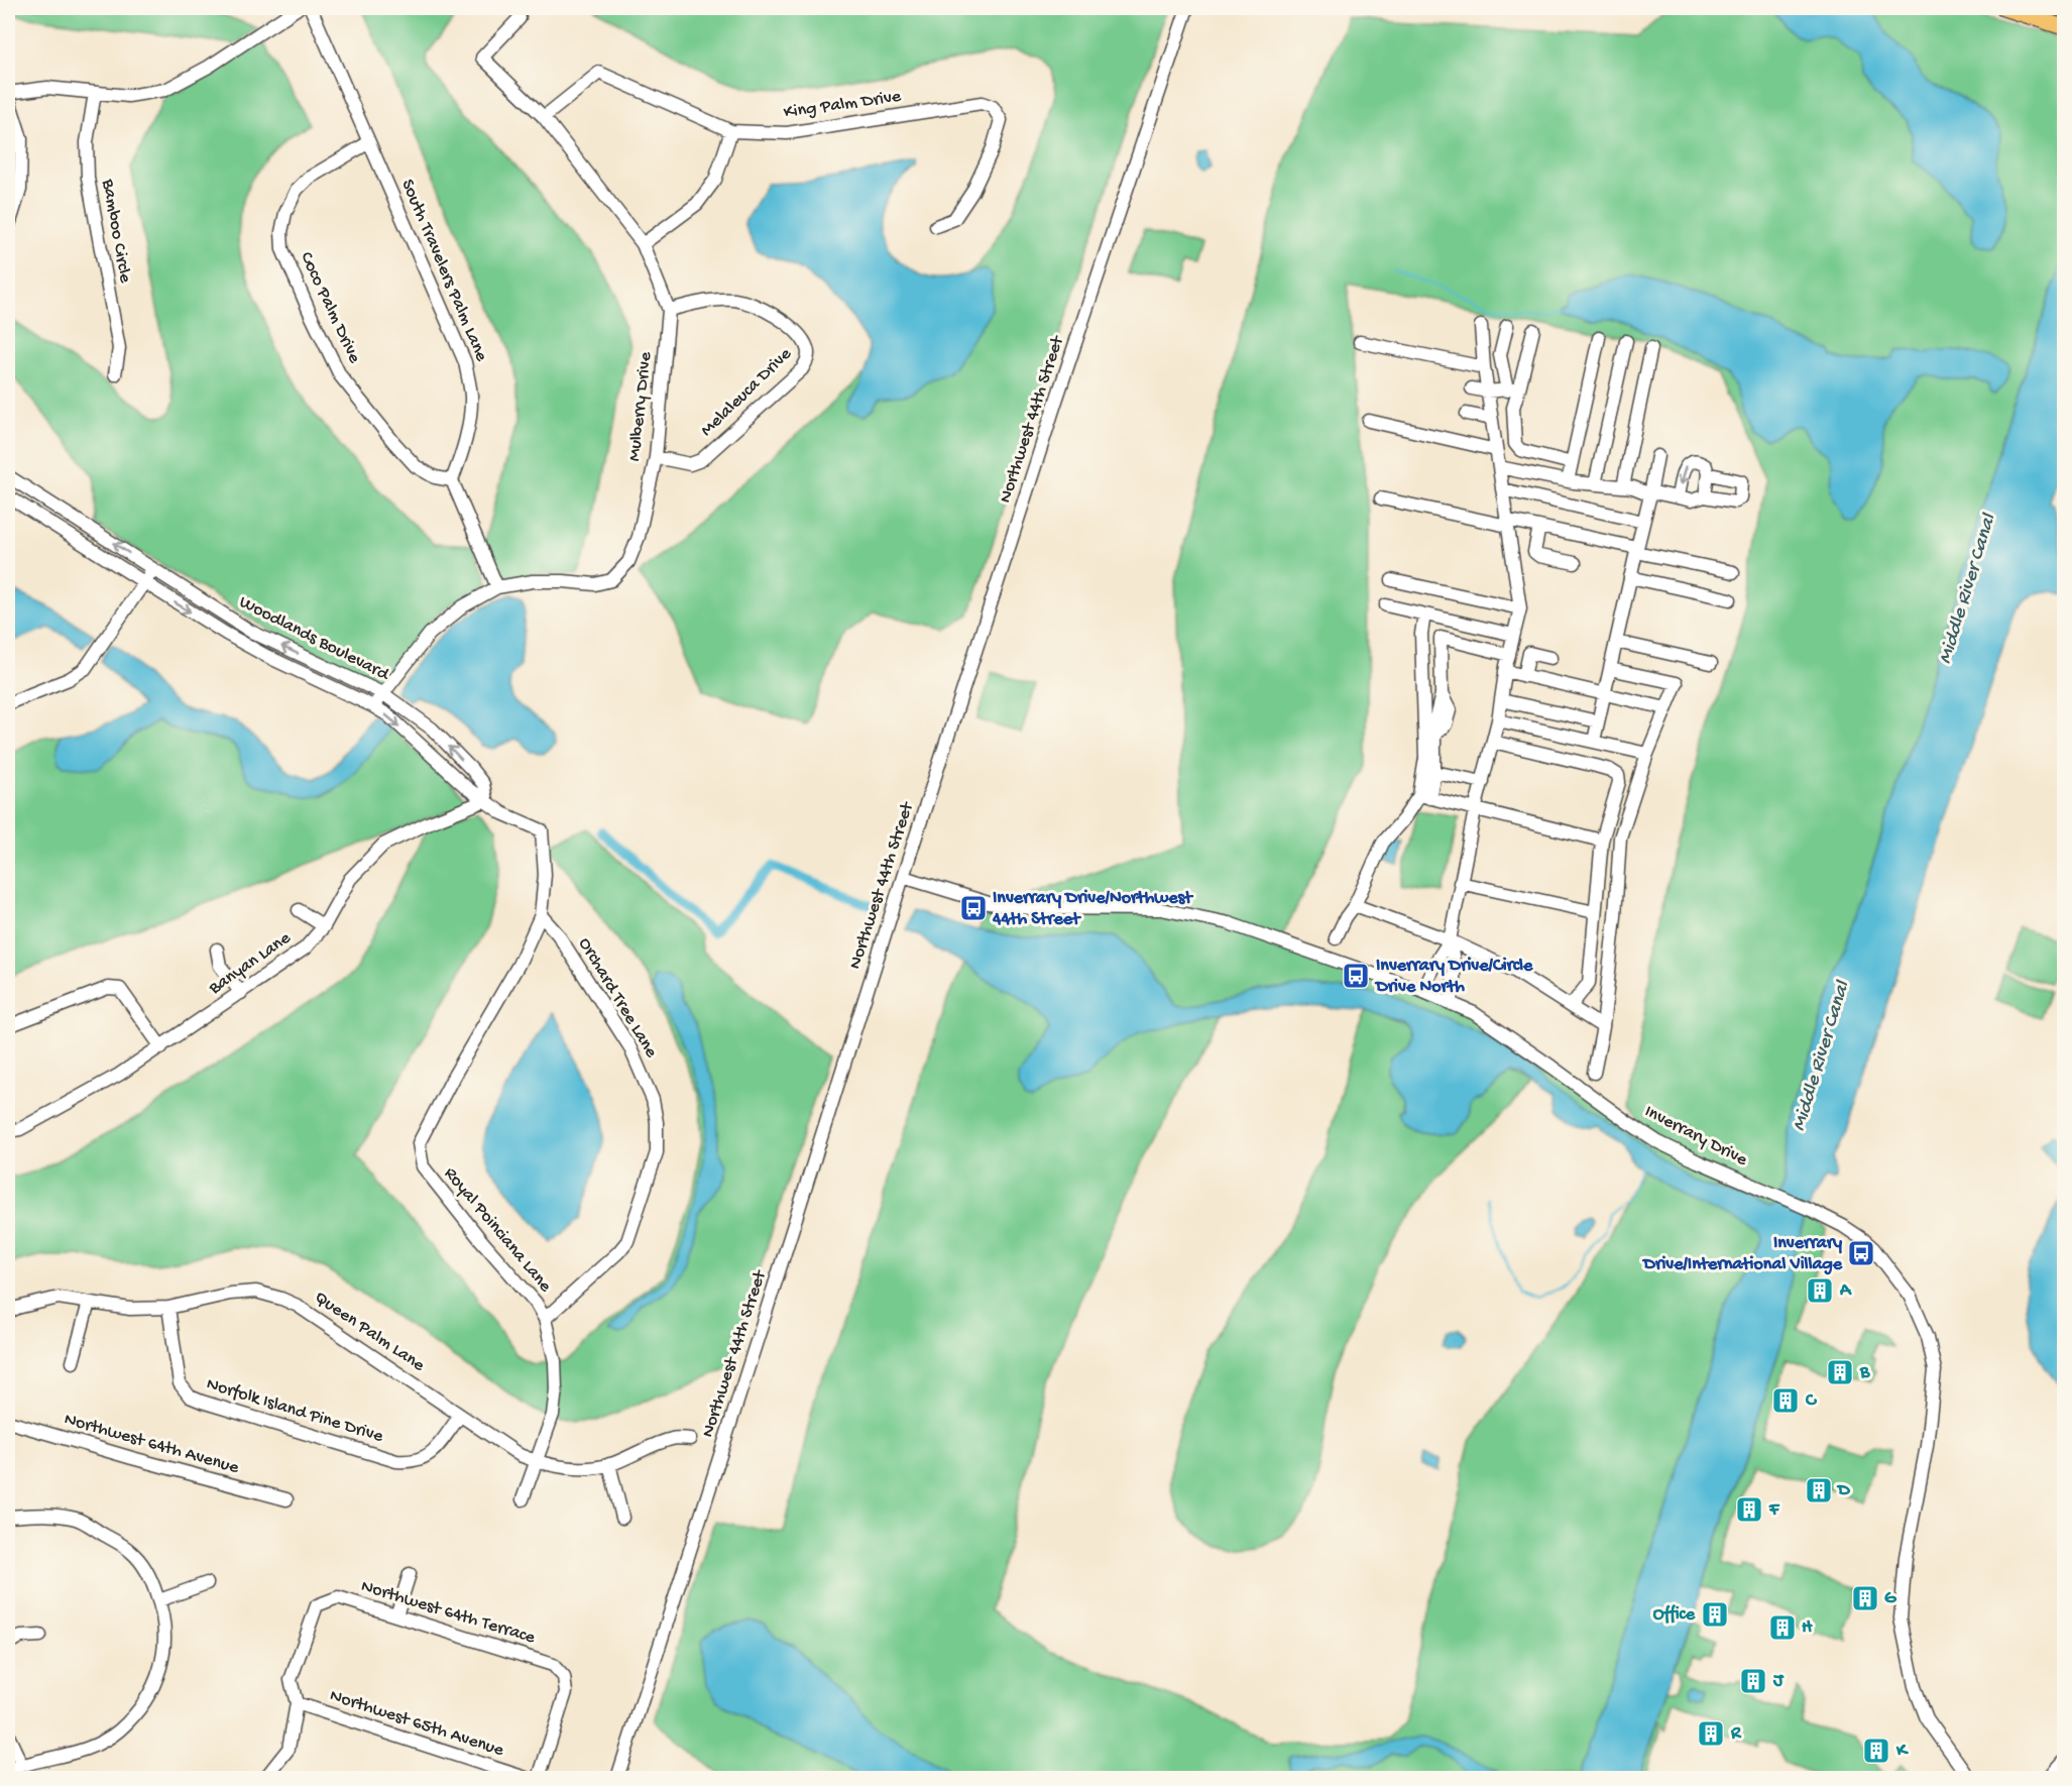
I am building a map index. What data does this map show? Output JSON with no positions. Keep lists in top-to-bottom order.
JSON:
{
  "streets": {
    "street": [
      "King Palm Drive",
      "Bamboo Circle",
      "South Travelers Palm Lane",
      "Coco Palm Drive",
      "Melaleuca Drive",
      "Mulberry Drive",
      "Northwest 44th Street",
      "Woodlands Boulevard",
      "Banyan Lane",
      "Orchard Tree Lane",
      "Inverrary Drive",
      "Royal Poinciana Lane",
      "Queen Palm Lane",
      "Norfolk Island Pine Drive",
      "Northwest 64th Avenue",
      "Northwest 64th Terrace",
      "Northwest 65th Avenue"
    ]
  },
  "crossings": [
    ["King Palm Drive", "Mulberry Drive"],
    ["South Travelers Palm Lane", "Coco Palm Drive"],
    ["Melaleuca Drive", "Mulberry Drive"],
    ["Mulberry Drive", "Woodlands Boulevard"],
    ["Northwest 44th Street", "Inverrary Drive"],
    ["Woodlands Boulevard", "Banyan Lane"],
    ["Woodlands Boulevard", "Royal Poinciana Lane"],
    ["Orchard Tree Lane", "Royal Poinciana Lane"],
    ["Royal Poinciana Lane", "Queen Palm Lane"],
    ["Queen Palm Lane", "Norfolk Island Pine Drive"],
    ["Northwest 64th Terrace", "Northwest 65th Avenue"]
  ],
  "water": ["Middle River Canal"],
  "places": {
    "bus stop": ["Inverrary Drive/Northwest 44th Street", "Inverrary Drive/Circle Drive North", "Inverrary Drive/International Village"],
    "building": [
      "A",
      "B",
      "C",
      "D",
      "F",
      "G",
      "Office",
      "H",
      "J",
      "R",
      "K"
    ]
  }
}
